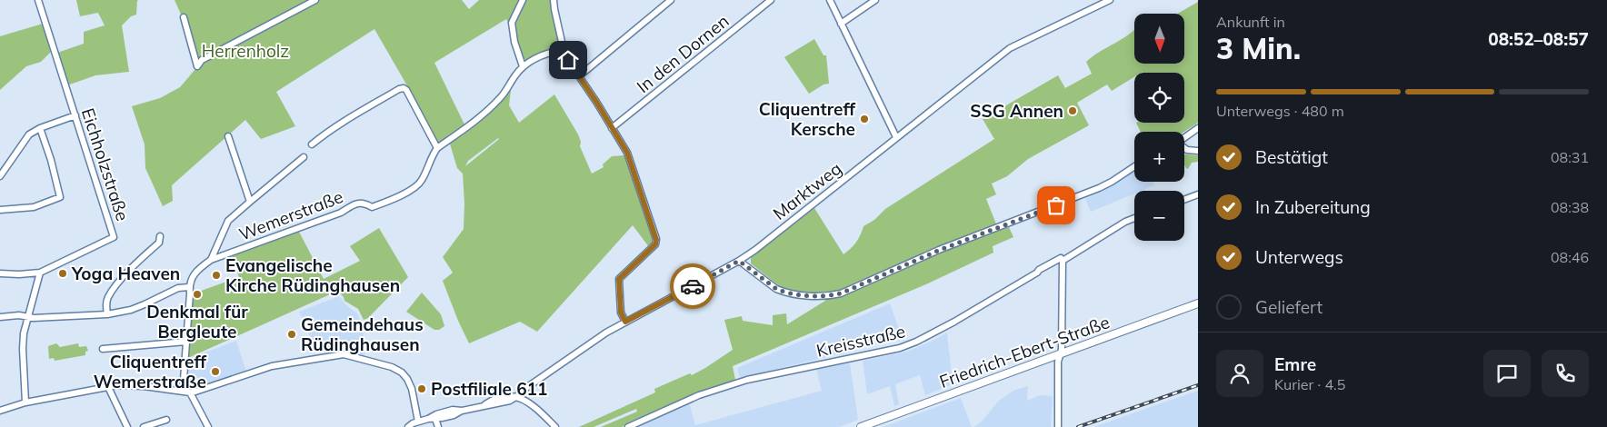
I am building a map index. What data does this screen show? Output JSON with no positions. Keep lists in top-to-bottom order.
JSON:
{
  "streets": {
    "street": [
      "In den Dornen",
      "Eichholzstraße",
      "Marktweg",
      "Wemerstraße",
      "Kreisstraße",
      "Friedrich-Ebert-Straße"
    ]
  },
  "parks": ["Herrenholz"],
  "places": [
    "SSG Annen",
    "Cliquentreff Kersche",
    "Yoga Heaven",
    "Evangelische Kirche Rüdinghausen",
    "Denkmal für Bergleute",
    "Gemeindehaus Rüdinghausen",
    "Cliquentreff Wemerstraße",
    "Postfiliale 611"
  ],
  "north": "bottom",
  "page": {
    "heading": ["3 Min.", "Ankunft in", "08:52–08:57"],
    "panel": ["Emre", "Kurier · 4.5"],
    "map_buttons": ["+", "−"],
    "bar": "Unterwegs · 480 m",
    "list": [
      ["Bestätigt", "08:31"],
      ["In Zubereitung", "08:38"],
      ["Unterwegs", "08:46"],
      "Geliefert"
    ]
  }
}
